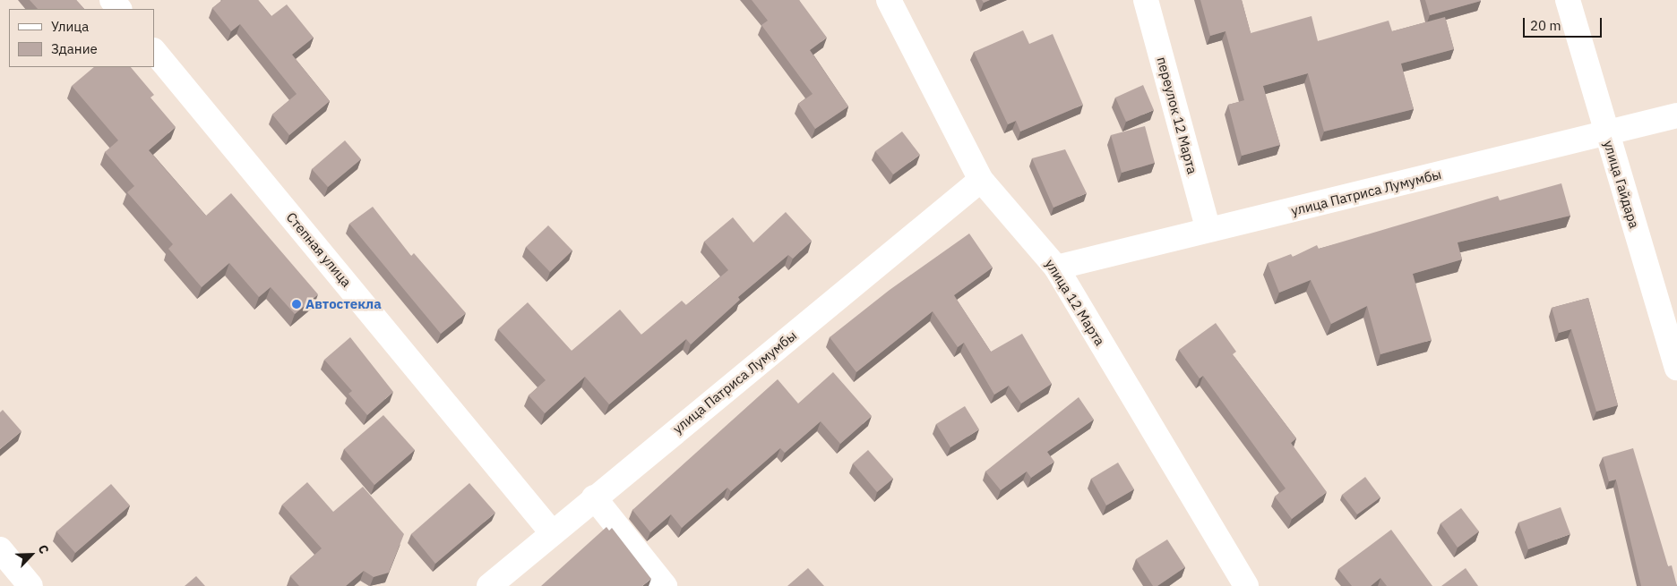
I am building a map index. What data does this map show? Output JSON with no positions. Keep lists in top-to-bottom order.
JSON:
{
  "streets": {
    "street": [
      "переулок 12 Марта",
      "улица Гайдара",
      "улица Патриса Лумумбы",
      "Степная улица",
      "улица 12 Марта"
    ]
  },
  "crossings": [
    ["переулок 12 Марта", "улица Патриса Лумумбы"],
    ["улица Гайдара", "улица Патриса Лумумбы"],
    ["улица Патриса Лумумбы", "Степная улица"],
    ["улица Патриса Лумумбы", "улица 12 Марта"]
  ],
  "places": ["Автостекла"],
  "legend": ["Улица", "Здание"],
  "scale_bar": "20 m",
  "north": "top right"
}
